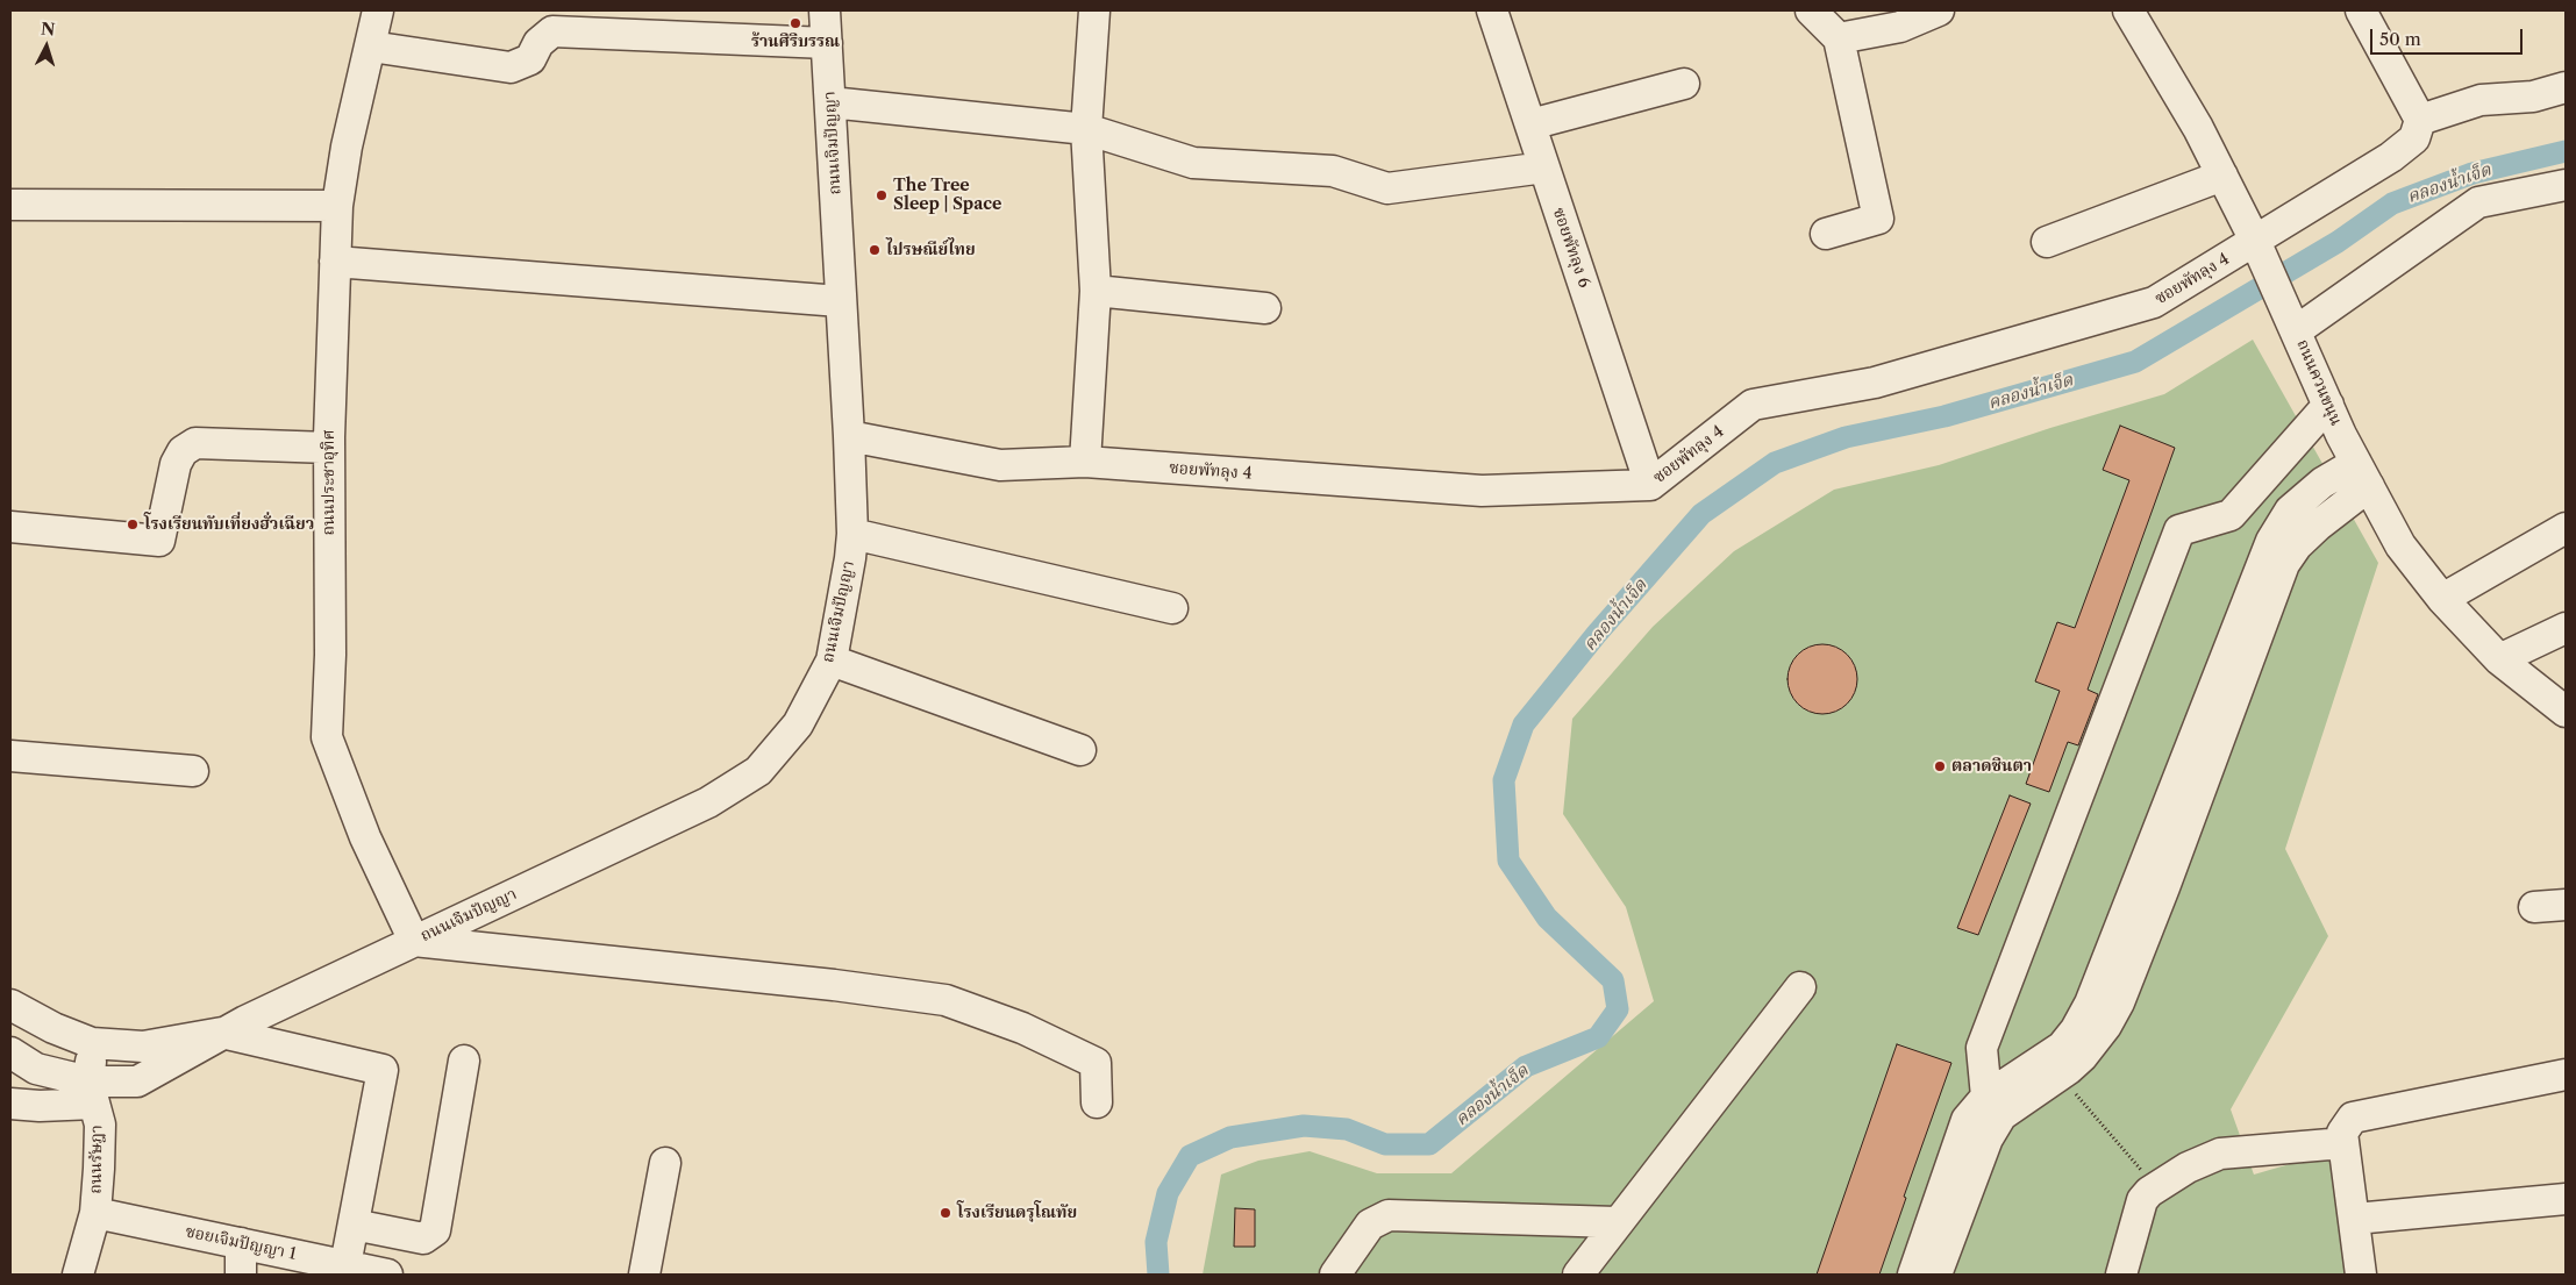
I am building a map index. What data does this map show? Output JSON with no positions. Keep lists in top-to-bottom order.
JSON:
{
  "streets": {
    "street": [
      "ถนนเจิมปัญญา",
      "ซอยพัทลุง 6",
      "ซอยพัทลุง 4",
      "ถนนควนขนุน",
      "ถนนประชาอุทิศ",
      "ถนนรัษฎา",
      "ซอยเจิมปัญญา 1"
    ]
  },
  "crossings": [
    ["ถนนเจิมปัญญา", "ซอยพัทลุง 4"],
    ["ถนนเจิมปัญญา", "ถนนประชาอุทิศ"],
    ["ซอยพัทลุง 6", "ซอยพัทลุง 4"],
    ["ซอยพัทลุง 4", "ถนนควนขนุน"],
    ["ถนนรัษฎา", "ซอยเจิมปัญญา 1"]
  ],
  "water": ["คลองน้ำเจ็ด"],
  "places": [
    "ร้านศิริบรรณ",
    "The Tree Sleep | Space",
    "ไปรษณีย์ไทย",
    "โรงเรียนทับเที่ยงฮั่วเฉียว",
    "ตลาดชินตา",
    "โรงเรียนดรุโณทัย"
  ],
  "scale_bar": "50 m",
  "north": "top"
}
